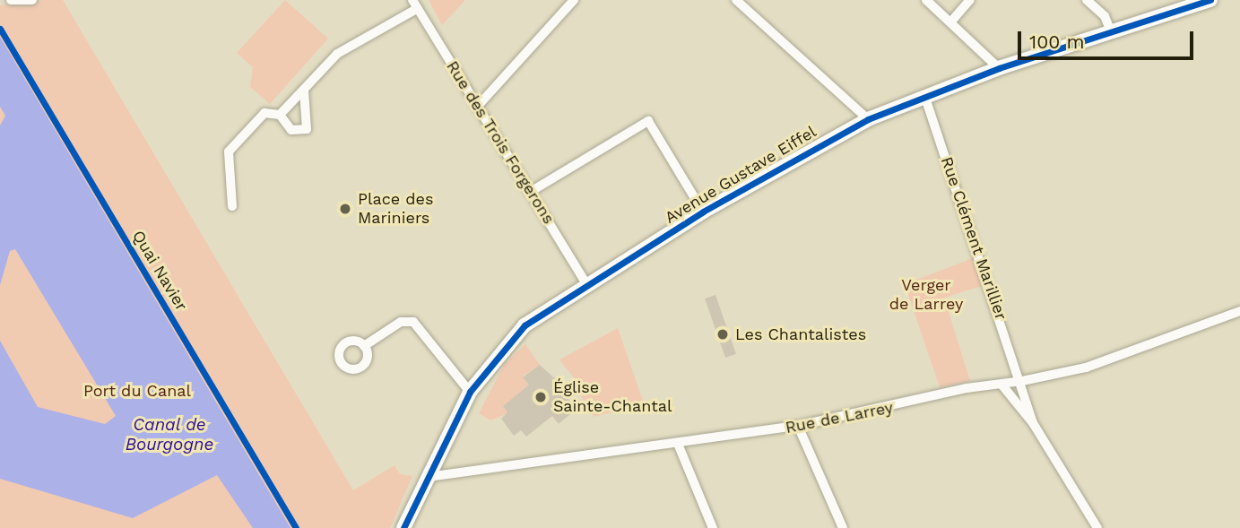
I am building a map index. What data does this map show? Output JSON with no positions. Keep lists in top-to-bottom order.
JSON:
{
  "streets": {
    "main road": ["Avenue Gustave Eiffel"],
    "street": ["Rue des Trois Forgerons", "Rue Clément Marillier", "Rue de Larrey"],
    "cycle path": ["Quai Navier"]
  },
  "crossings": [
    ["Rue des Trois Forgerons", "Avenue Gustave Eiffel"],
    ["Avenue Gustave Eiffel", "Rue Clément Marillier"],
    ["Avenue Gustave Eiffel", "Rue de Larrey"],
    ["Rue Clément Marillier", "Rue de Larrey"]
  ],
  "water": ["Canal de Bourgogne"],
  "parks": ["Verger de Larrey", "Port du Canal"],
  "places": ["Place des Mariniers", "Les Chantalistes", "Église Sainte-Chantal"],
  "scale_bar": "100 m"
}
